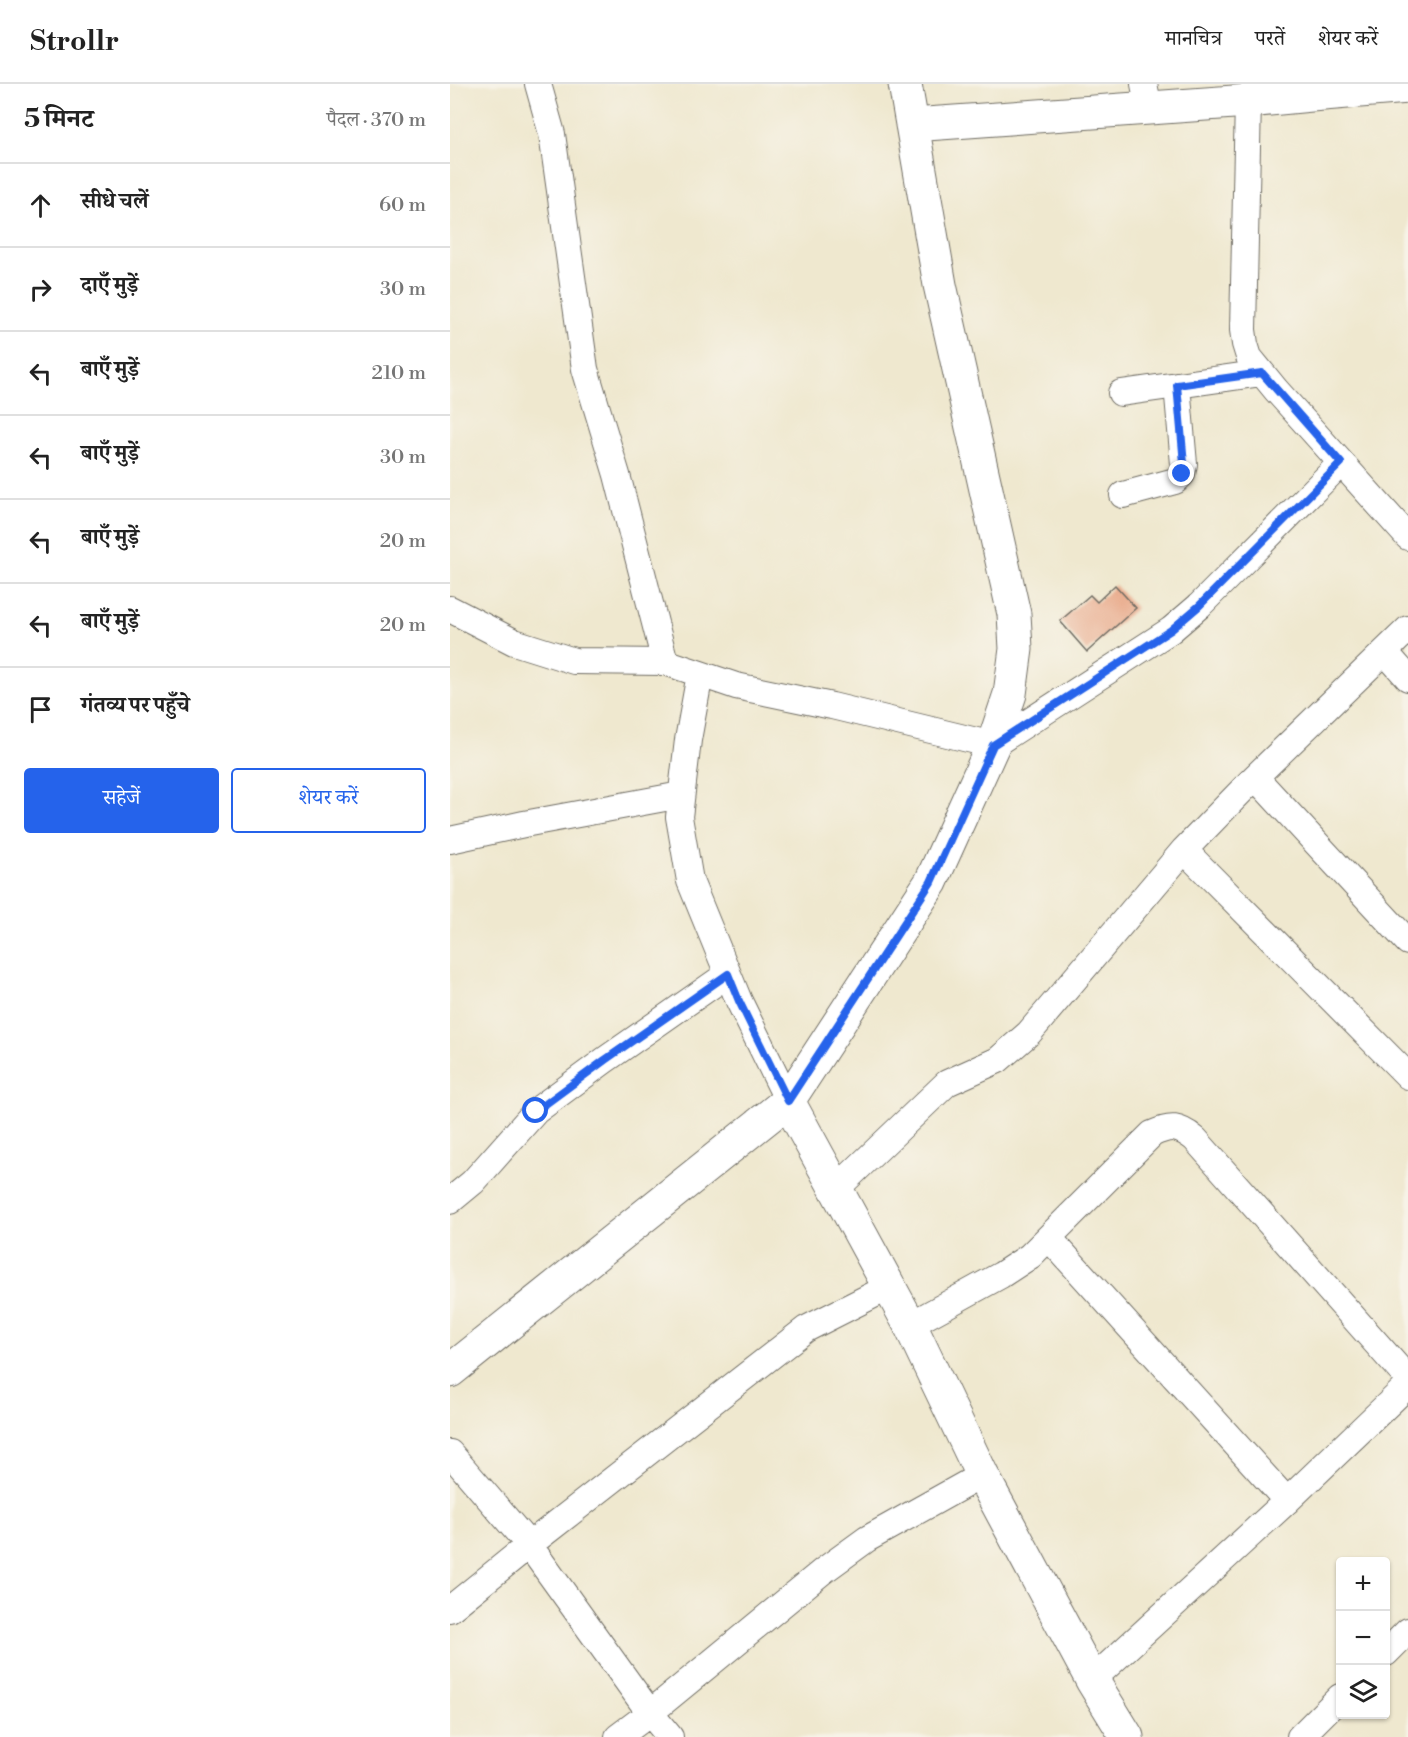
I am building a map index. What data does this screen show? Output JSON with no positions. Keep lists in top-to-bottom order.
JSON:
{
  "page": {
    "header": "Strollr",
    "nav": ["मानचित्र", "परतें", "शेयर करें"],
    "heading": ["5 मिनट", "पैदल · 370 m"],
    "list": [
      ["सीधे चलें", "60 m"],
      ["दाएँ मुड़ें", "30 m"],
      ["बाएँ मुड़ें", "210 m"],
      ["बाएँ मुड़ें", "30 m"],
      ["बाएँ मुड़ें", "20 m"],
      ["बाएँ मुड़ें", "20 m"],
      "गंतव्य पर पहुँचे"
    ],
    "buttons": ["सहेजें", "शेयर करें"],
    "map_buttons": ["+", "−"]
  }
}
